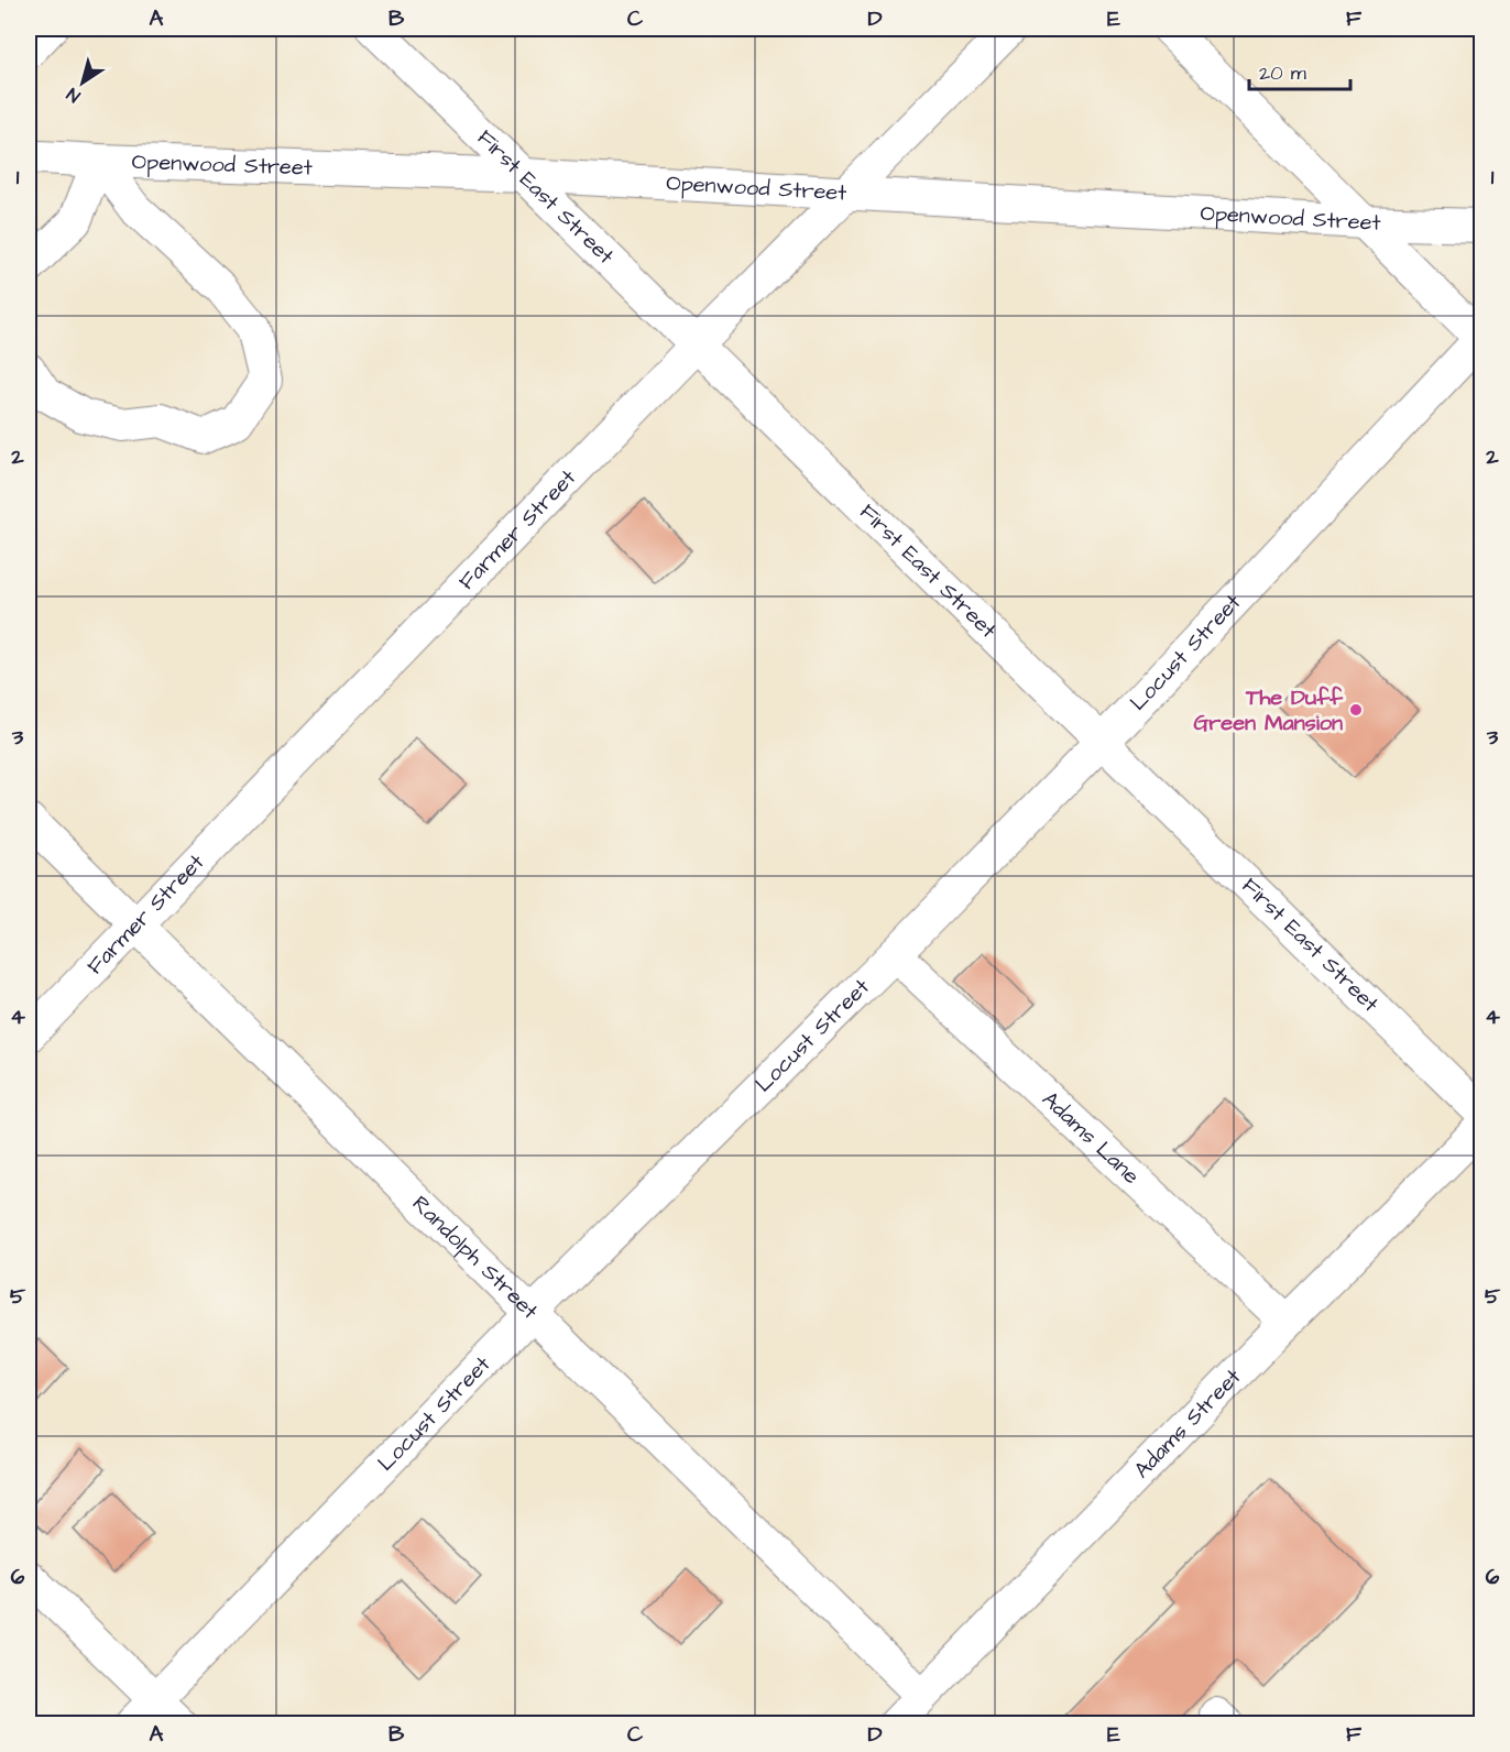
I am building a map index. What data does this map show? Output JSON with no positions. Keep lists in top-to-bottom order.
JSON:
{
  "streets": {
    "street": [
      "Openwood Street",
      "First East Street",
      "Farmer Street",
      "Locust Street",
      "Adams Lane",
      "Randolph Street",
      "Adams Street"
    ]
  },
  "crossings": [
    ["Openwood Street", "First East Street"],
    ["Openwood Street", "Farmer Street"],
    ["First East Street", "Farmer Street"],
    ["First East Street", "Locust Street"],
    ["Farmer Street", "Randolph Street"],
    ["Locust Street", "Adams Lane"],
    ["Locust Street", "Randolph Street"],
    ["Adams Lane", "Adams Street"],
    ["Randolph Street", "Adams Street"]
  ],
  "places": ["The Duff Green Mansion"],
  "scale_bar": "20 m",
  "north": "bottom left",
  "grid": {
    "columns": [
      "A",
      "B",
      "C",
      "D",
      "E",
      "F"
    ],
    "rows": [
      "1",
      "2",
      "3",
      "4",
      "5",
      "6"
    ]
  }
}
